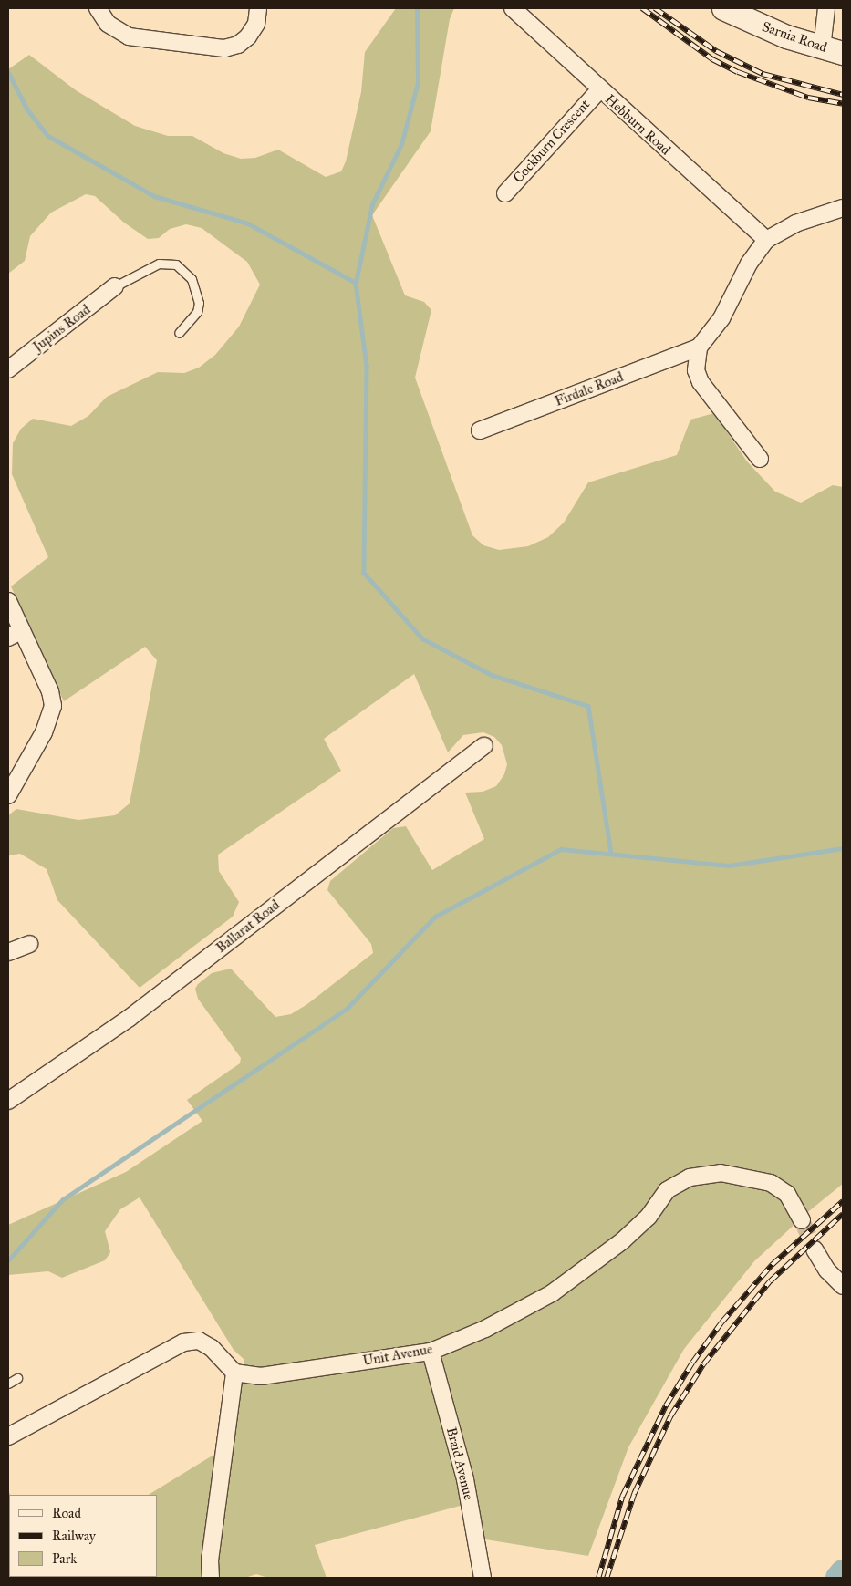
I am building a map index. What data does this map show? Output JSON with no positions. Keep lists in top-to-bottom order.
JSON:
{
  "streets": {
    "main road": ["Sarnia Road"],
    "street": [
      "Hebburn Road",
      "Cockburn Crescent",
      "Jupins Road",
      "Firdale Road",
      "Ballarat Road",
      "Unit Avenue",
      "Braid Avenue"
    ]
  },
  "crossings": [
    ["Hebburn Road", "Cockburn Crescent"],
    ["Unit Avenue", "Braid Avenue"]
  ],
  "legend": ["Road", "Railway", "Park"]
}
